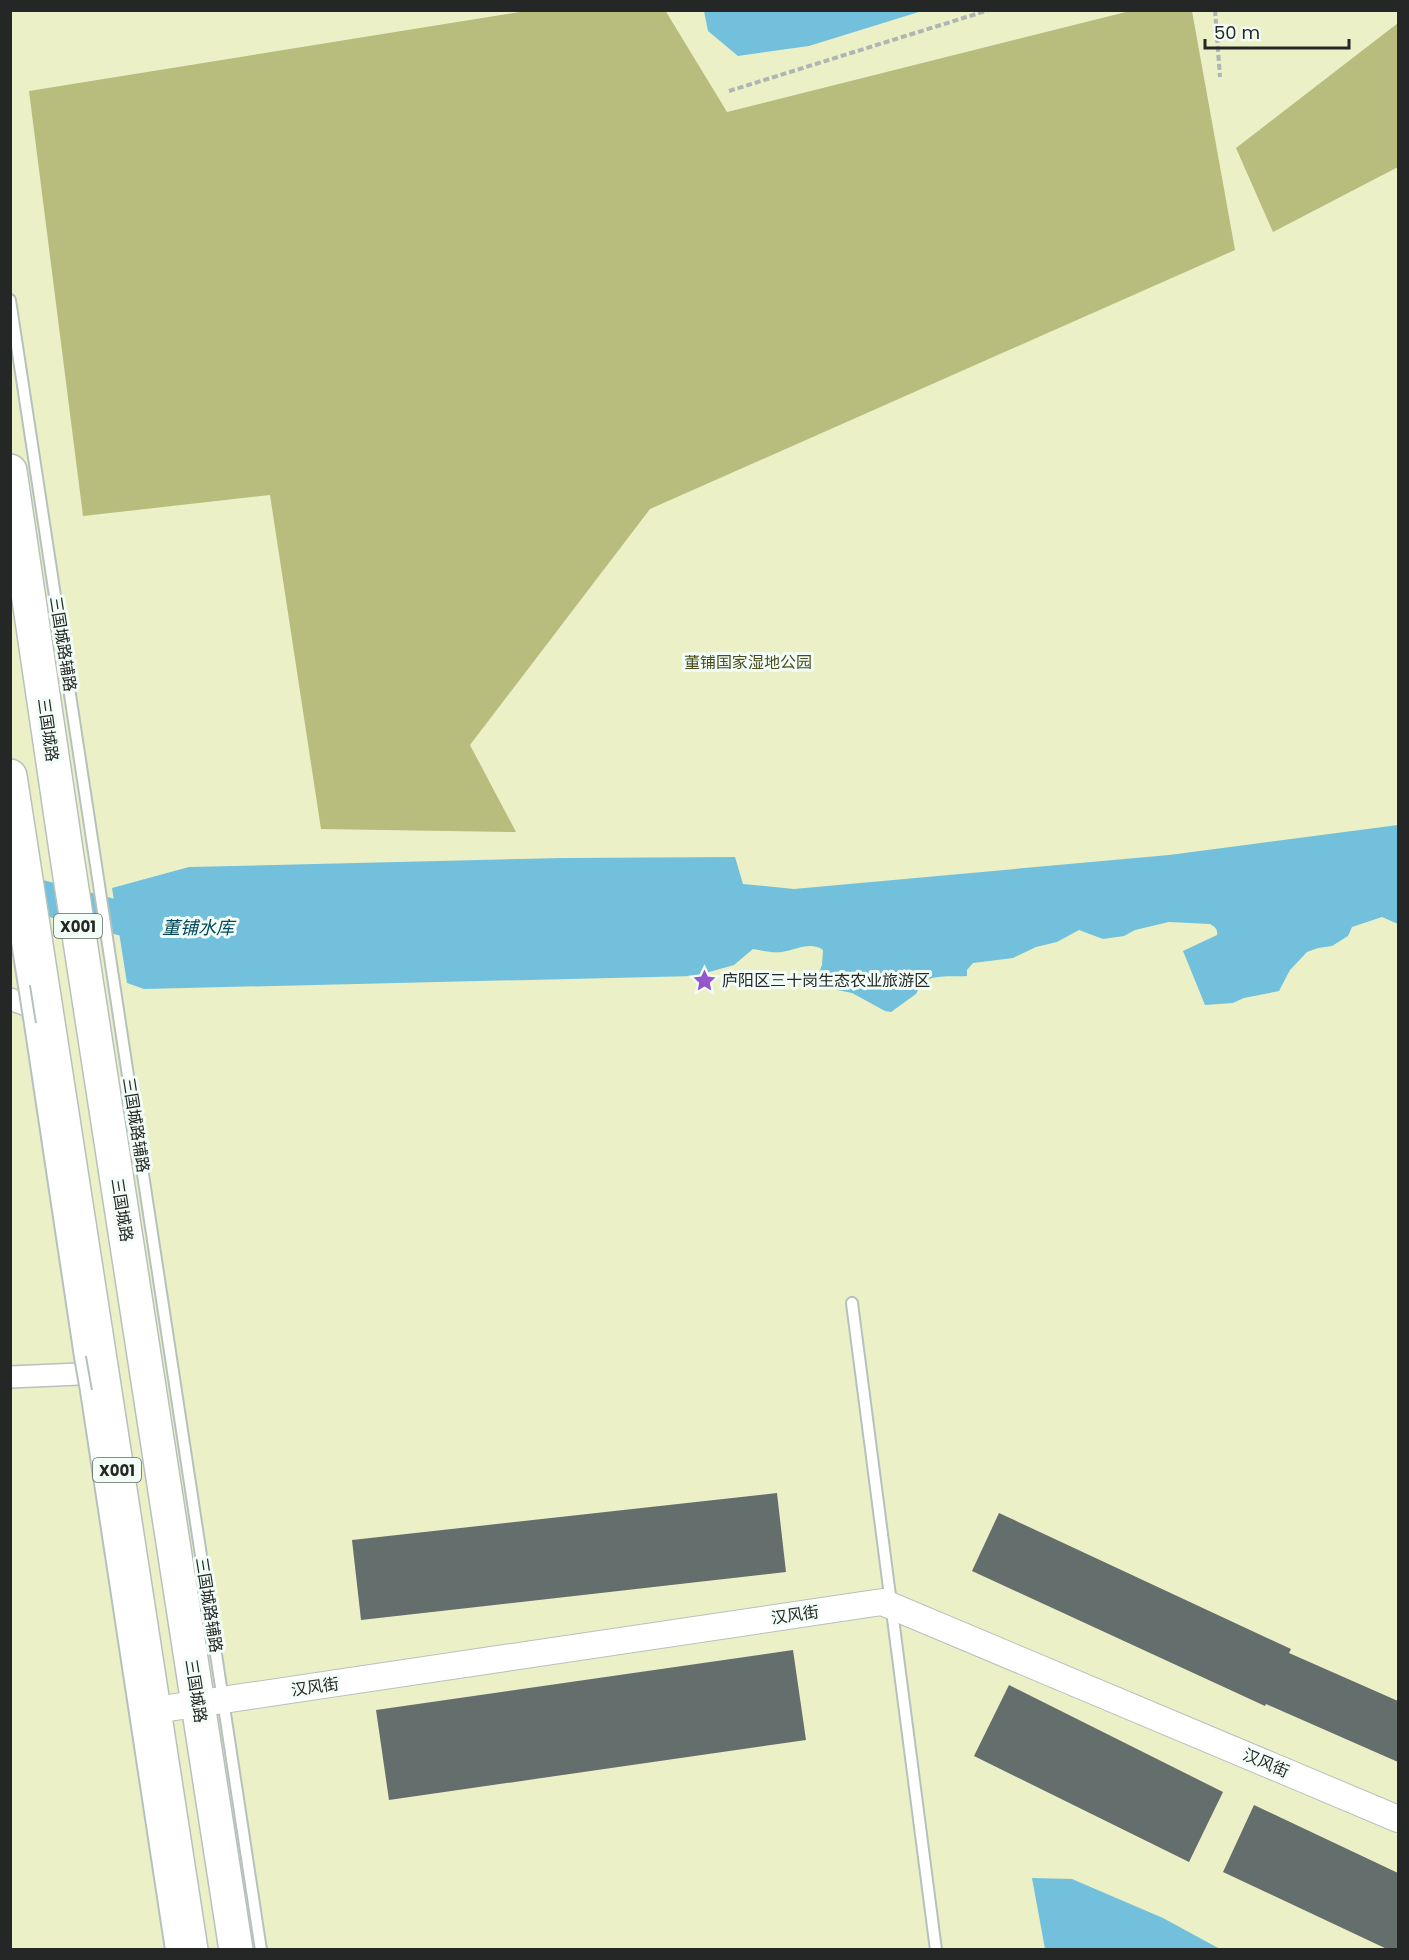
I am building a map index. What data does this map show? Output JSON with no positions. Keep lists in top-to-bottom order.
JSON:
{
  "streets": {
    "main road": ["三国城路", "X001"],
    "street": ["汉风街"],
    "lane": ["三国城路辅路"]
  },
  "crossings": [
    ["三国城路辅路", "三国城路"],
    ["三国城路", "汉风街"],
    ["X001", "汉风街"]
  ],
  "water": ["董铺水库"],
  "parks": ["董铺国家湿地公园"],
  "places": {
    "place": ["庐阳区三十岗生态农业旅游区"]
  },
  "scale_bar": "50 m"
}
